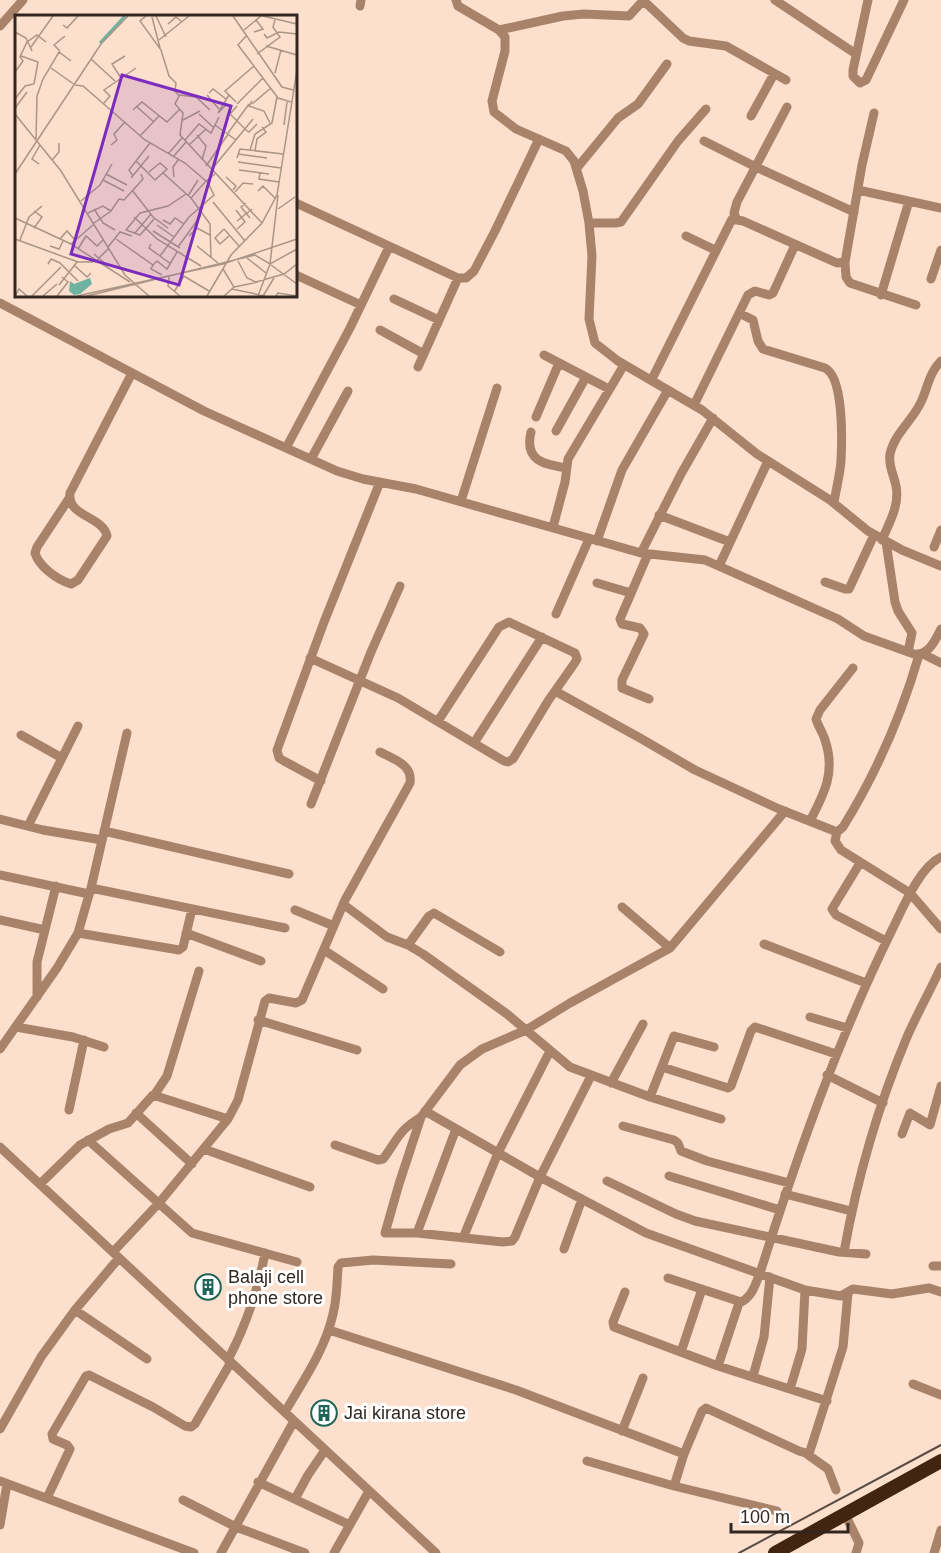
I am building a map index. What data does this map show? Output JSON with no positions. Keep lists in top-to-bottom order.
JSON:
{
  "places": {
    "building": ["Balaji cell phone store", "Jai kirana store"]
  },
  "scale_bar": "100 m"
}
